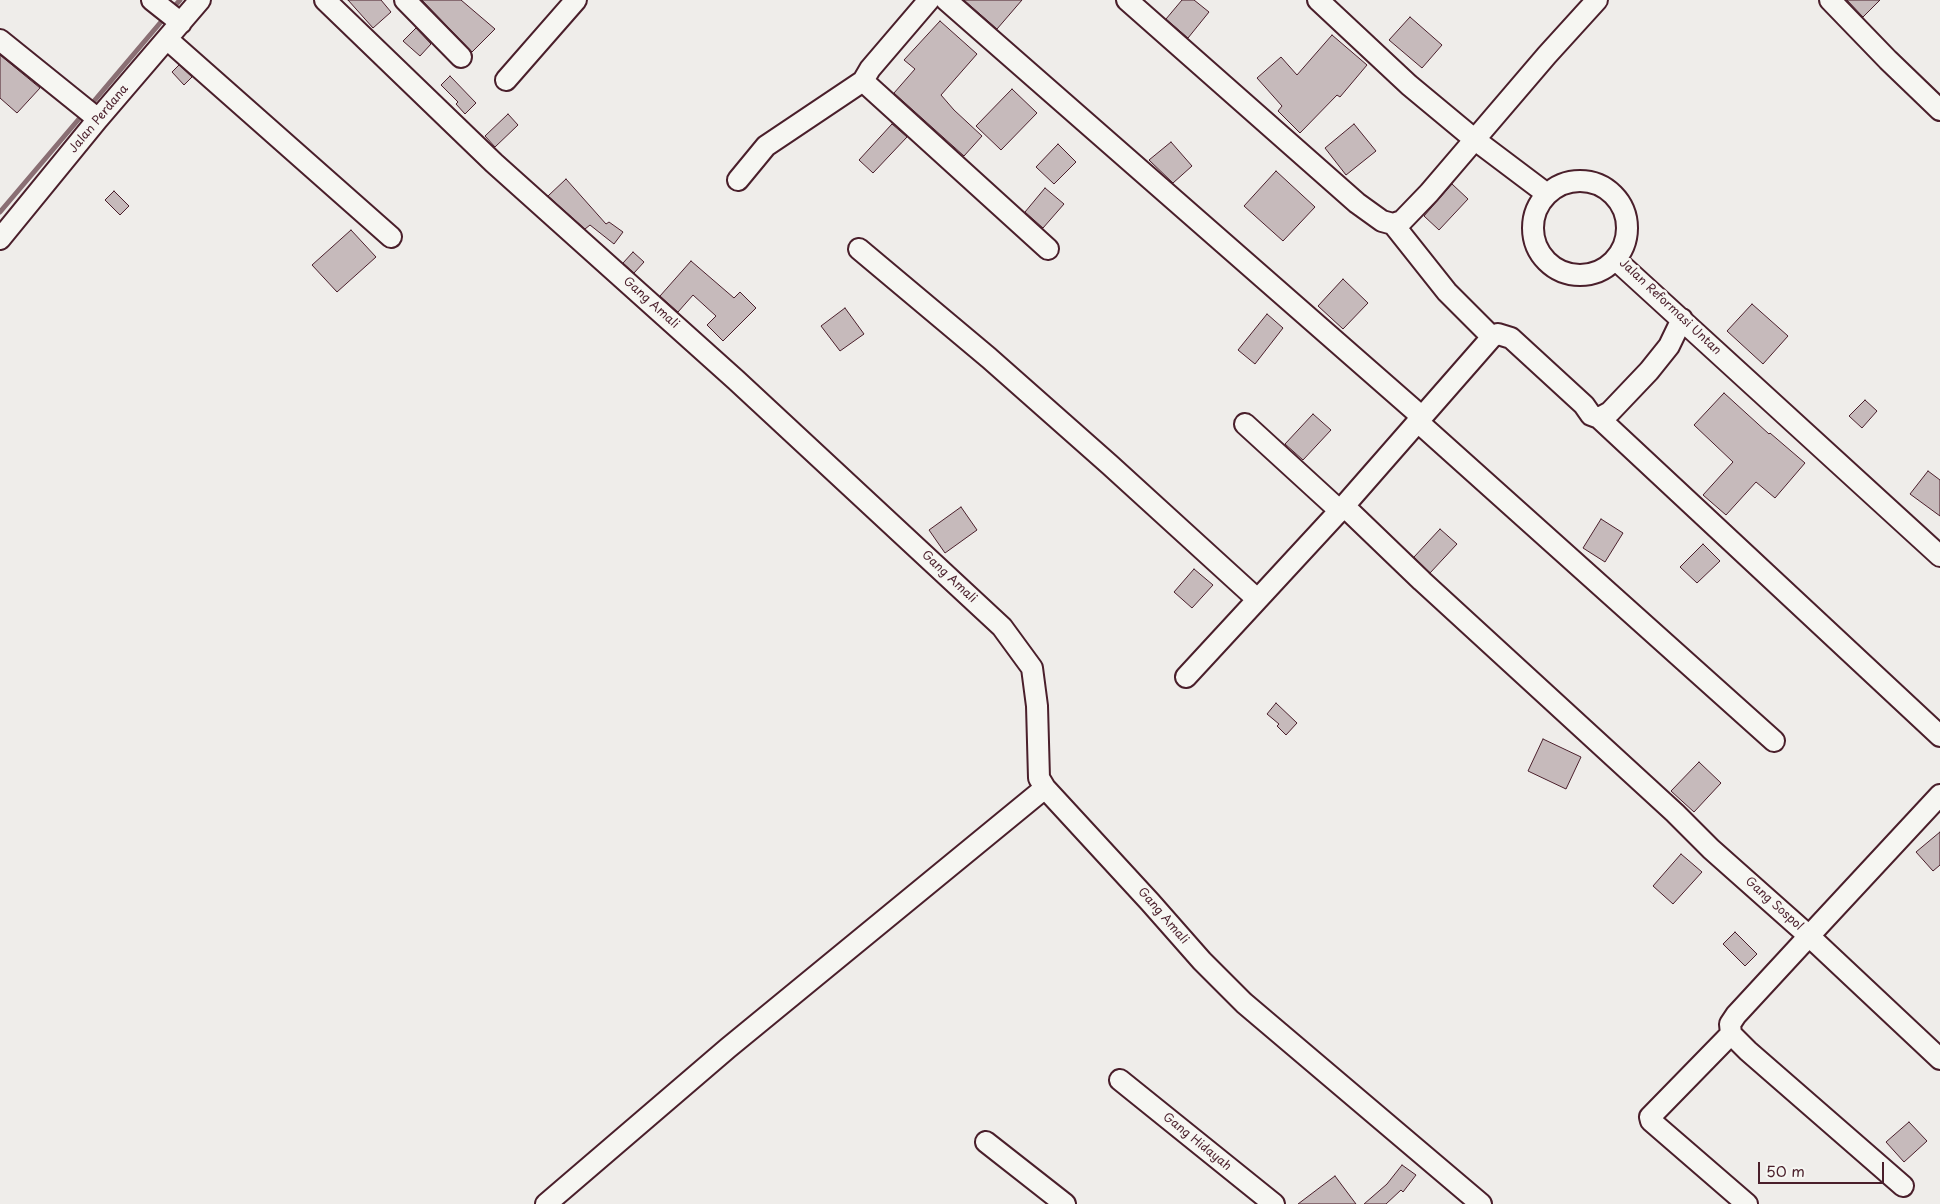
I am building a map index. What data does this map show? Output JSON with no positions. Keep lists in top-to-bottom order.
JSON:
{
  "streets": {
    "street": [
      "Jalan Perdana",
      "Gang Amali",
      "Jalan Reformasi Untan",
      "Gang Sospol",
      "Gang Hidayah"
    ]
  },
  "scale_bar": "50 m"
}
